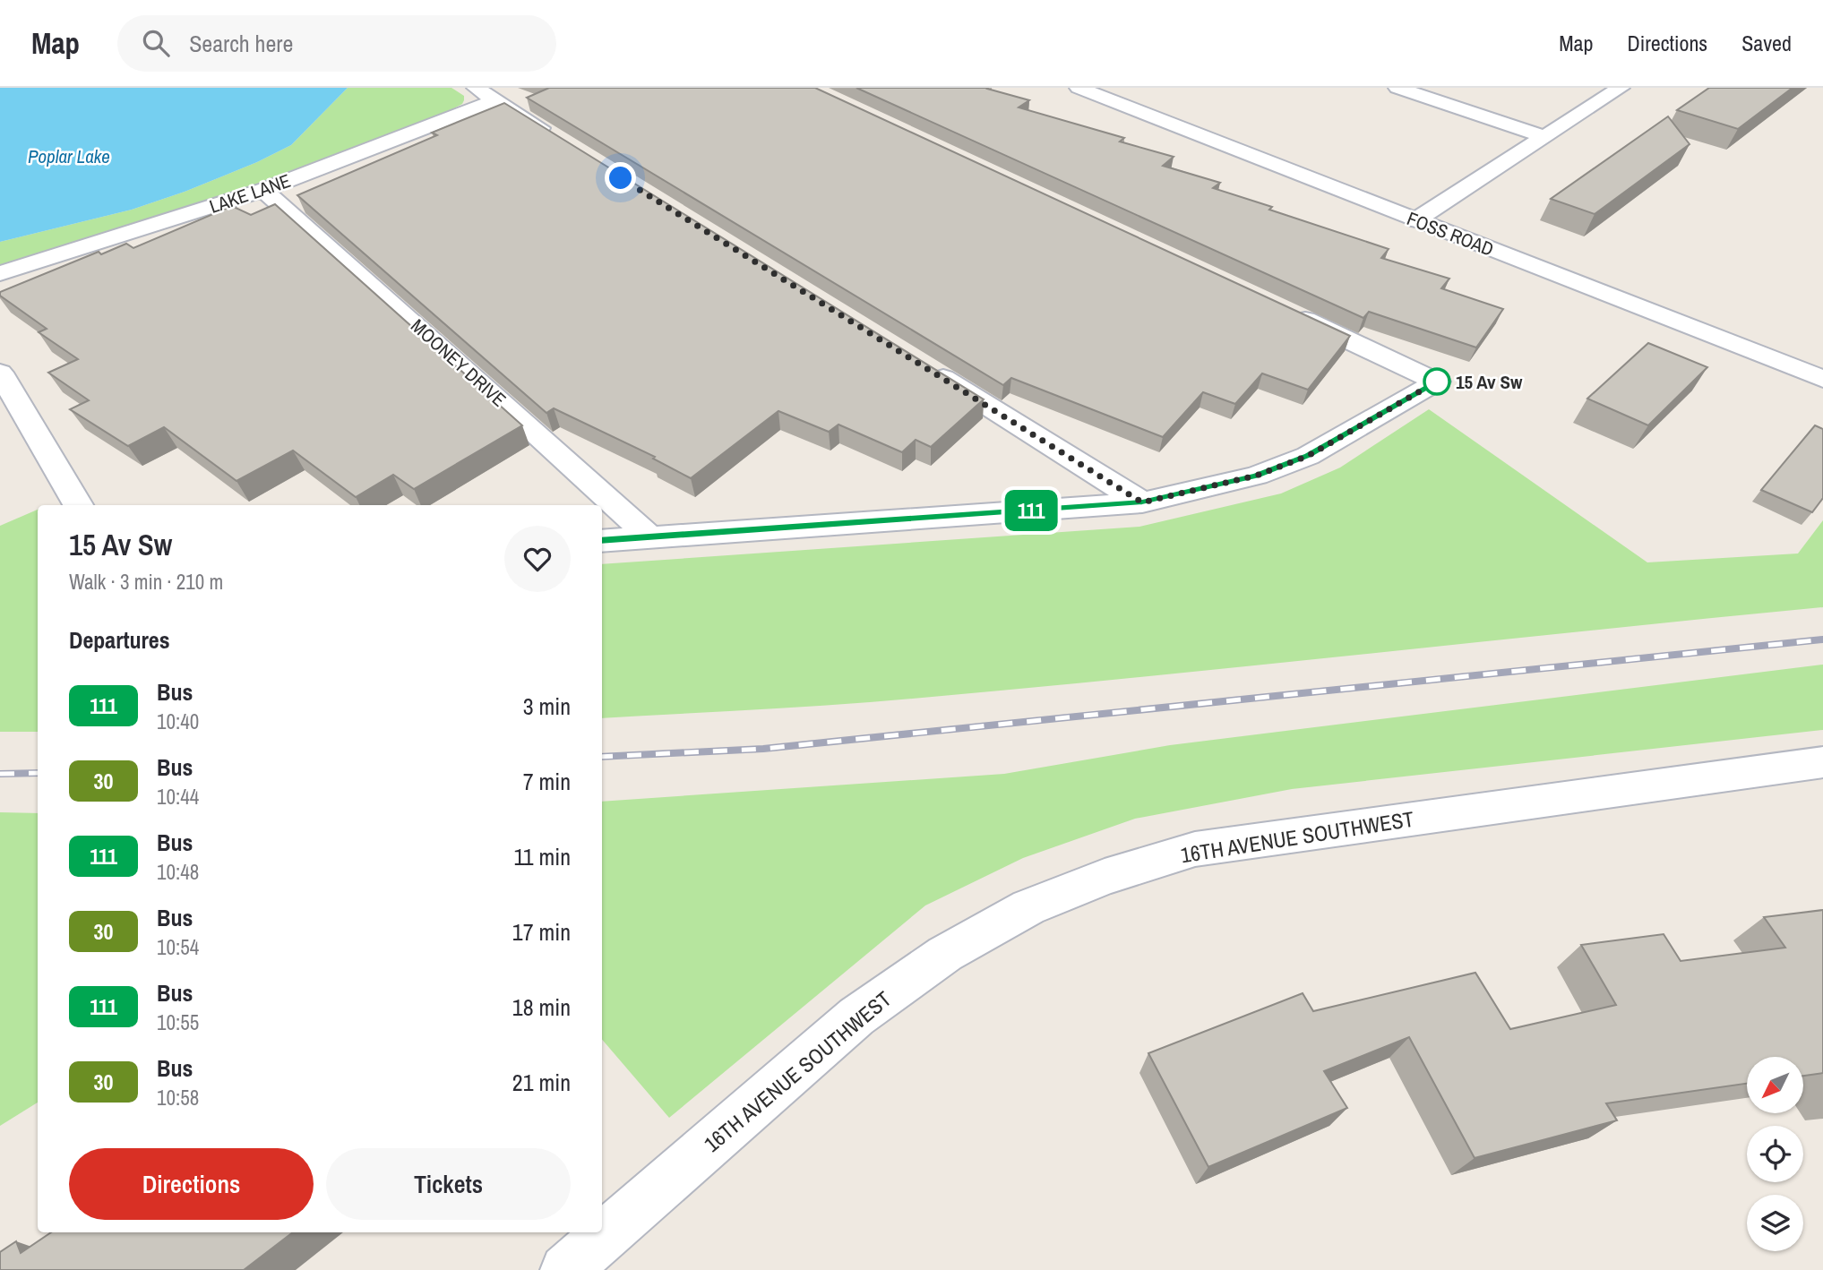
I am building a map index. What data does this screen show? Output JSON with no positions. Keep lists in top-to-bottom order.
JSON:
{
  "streets": {
    "street": [
      "LAKE LANE",
      "FOSS ROAD",
      "MOONEY DRIVE",
      "16TH AVENUE SOUTHWEST"
    ]
  },
  "crossings": [
    ["LAKE LANE", "MOONEY DRIVE"]
  ],
  "water": ["Poplar Lake"],
  "places": ["15 Av Sw"],
  "lines": ["bus line 111"],
  "north": "bottom left",
  "page": {
    "header": "Map",
    "search": "Search here",
    "nav": ["Map", "Directions", "Saved"],
    "on_map": "111",
    "heading": [
      ["15 Av Sw", "Walk · 3 min · 210 m"],
      "Departures"
    ],
    "list": [
      {
        "mark": "111",
        "name": "Bus",
        "note": "10:40",
        "value": "3 min"
      },
      {
        "mark": "30",
        "name": "Bus",
        "note": "10:44",
        "value": "7 min"
      },
      {
        "mark": "111",
        "name": "Bus",
        "note": "10:48",
        "value": "11 min"
      },
      {
        "mark": "30",
        "name": "Bus",
        "note": "10:54",
        "value": "17 min"
      },
      {
        "mark": "111",
        "name": "Bus",
        "note": "10:55",
        "value": "18 min"
      },
      {
        "mark": "30",
        "name": "Bus",
        "note": "10:58",
        "value": "21 min"
      }
    ],
    "buttons": ["Directions", "Tickets"]
  }
}
